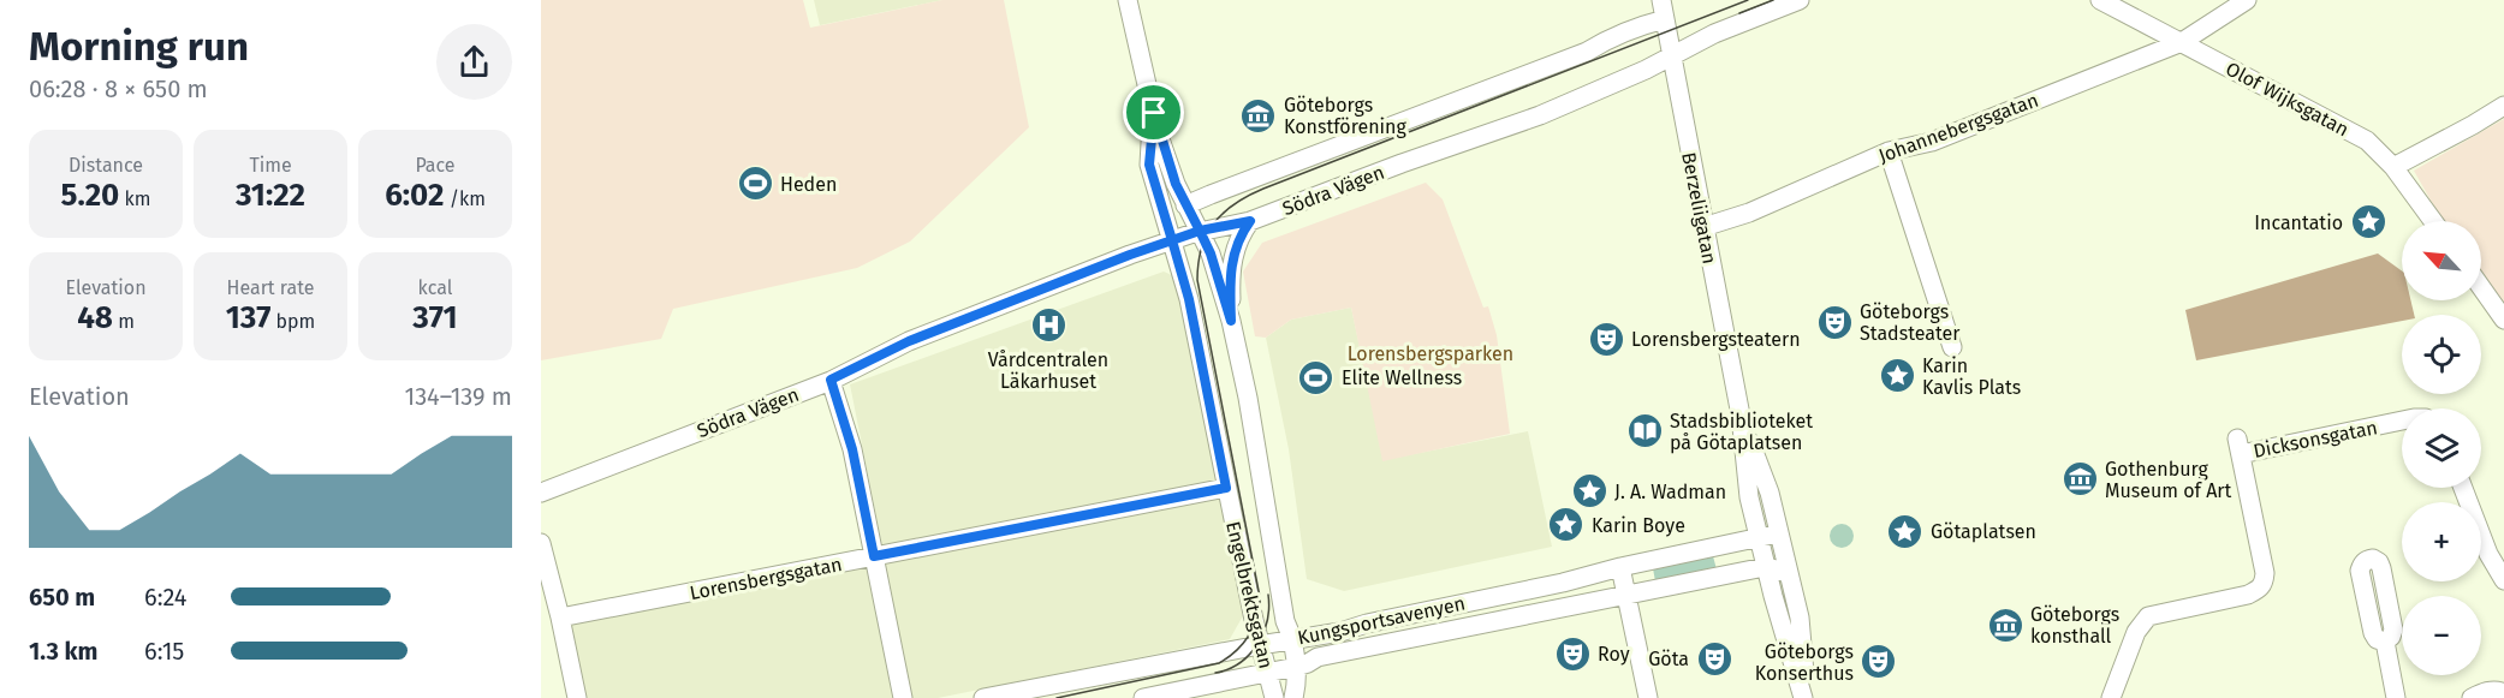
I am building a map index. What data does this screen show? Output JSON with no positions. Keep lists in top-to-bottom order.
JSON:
{
  "streets": {
    "street": [
      "Olof Wijksgatan",
      "Johannebergsgatan",
      "Södra Vägen",
      "Berzeliigatan",
      "Dicksonsgatan",
      "Lorensbergsgatan",
      "Engelbrektsgatan",
      "Kungsportsavenyen"
    ]
  },
  "crossings": [
    ["Olof Wijksgatan", "Johannebergsgatan"],
    ["Johannebergsgatan", "Berzeliigatan"],
    ["Södra Vägen", "Berzeliigatan"],
    ["Södra Vägen", "Engelbrektsgatan"],
    ["Berzeliigatan", "Kungsportsavenyen"],
    ["Lorensbergsgatan", "Engelbrektsgatan"],
    ["Engelbrektsgatan", "Kungsportsavenyen"]
  ],
  "parks": ["Lorensbergsparken"],
  "places": {
    "museum": ["Göteborgs Konstförening", "Gothenburg Museum of Art", "Göteborgs konsthall"],
    "sports": ["Heden", "Elite Wellness"],
    "place": [
      "Incantatio",
      "Karin Kavlis Plats",
      "J. A. Wadman",
      "Karin Boye",
      "Götaplatsen"
    ],
    "theatre": [
      "Göteborgs Stadsteater",
      "Lorensbergsteatern",
      "Roy",
      "Göta",
      "Göteborgs Konserthus"
    ],
    "hospital": ["Vårdcentralen Läkarhuset"],
    "library": ["Stadsbiblioteket på Götaplatsen"]
  },
  "north": "top left",
  "page": {
    "heading": ["Morning run", "06:28 · 8 × 650 m"],
    "stats": [
      ["Distance", "5.20 km"],
      ["Time", "31:22"],
      ["Pace", "6:02 /km"],
      ["Elevation", "48 m"],
      ["Heart rate", "137 bpm"],
      ["kcal", "371"]
    ],
    "map_buttons": ["+", "−"],
    "chart": ["Elevation", "134–139 m"],
    "list": [
      {
        "name": "650 m",
        "note": "6:24"
      },
      {
        "name": "1.3 km",
        "note": "6:15"
      }
    ]
  }
}
